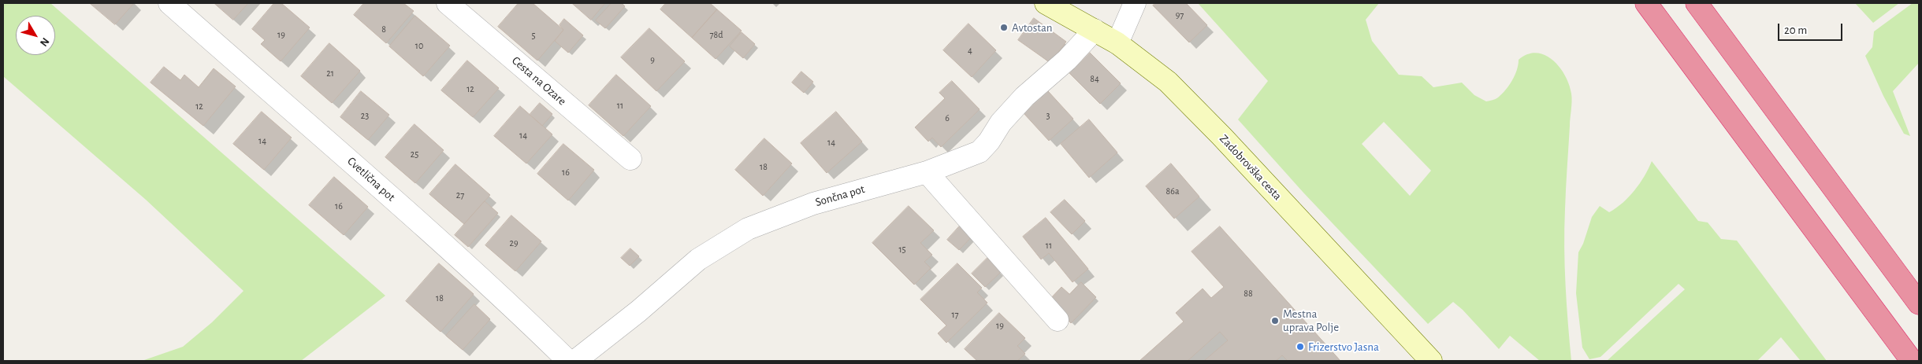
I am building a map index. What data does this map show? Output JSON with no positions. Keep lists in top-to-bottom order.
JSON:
{
  "streets": {
    "main road": ["Zadobrovška cesta"],
    "street": ["Cesta na Ozare", "Cvetlična pot", "Sončna pot"]
  },
  "crossings": [
    ["Zadobrovška cesta", "Sončna pot"]
  ],
  "places": ["Avtostan", "Mestna uprava Polje", "Frizerstvo Jasna"],
  "house_numbers": [
    "97",
    "8",
    "19",
    "78d",
    "5",
    "10",
    "4",
    "9",
    "21",
    "84",
    "12",
    "11",
    "12",
    "23",
    "3",
    "6",
    "14",
    "14",
    "14",
    "25",
    "18",
    "16",
    "86a",
    "27",
    "16",
    "29",
    "11",
    "15",
    "88",
    "18",
    "17",
    "19"
  ],
  "scale_bar": "20 m",
  "north": "bottom right"
}
